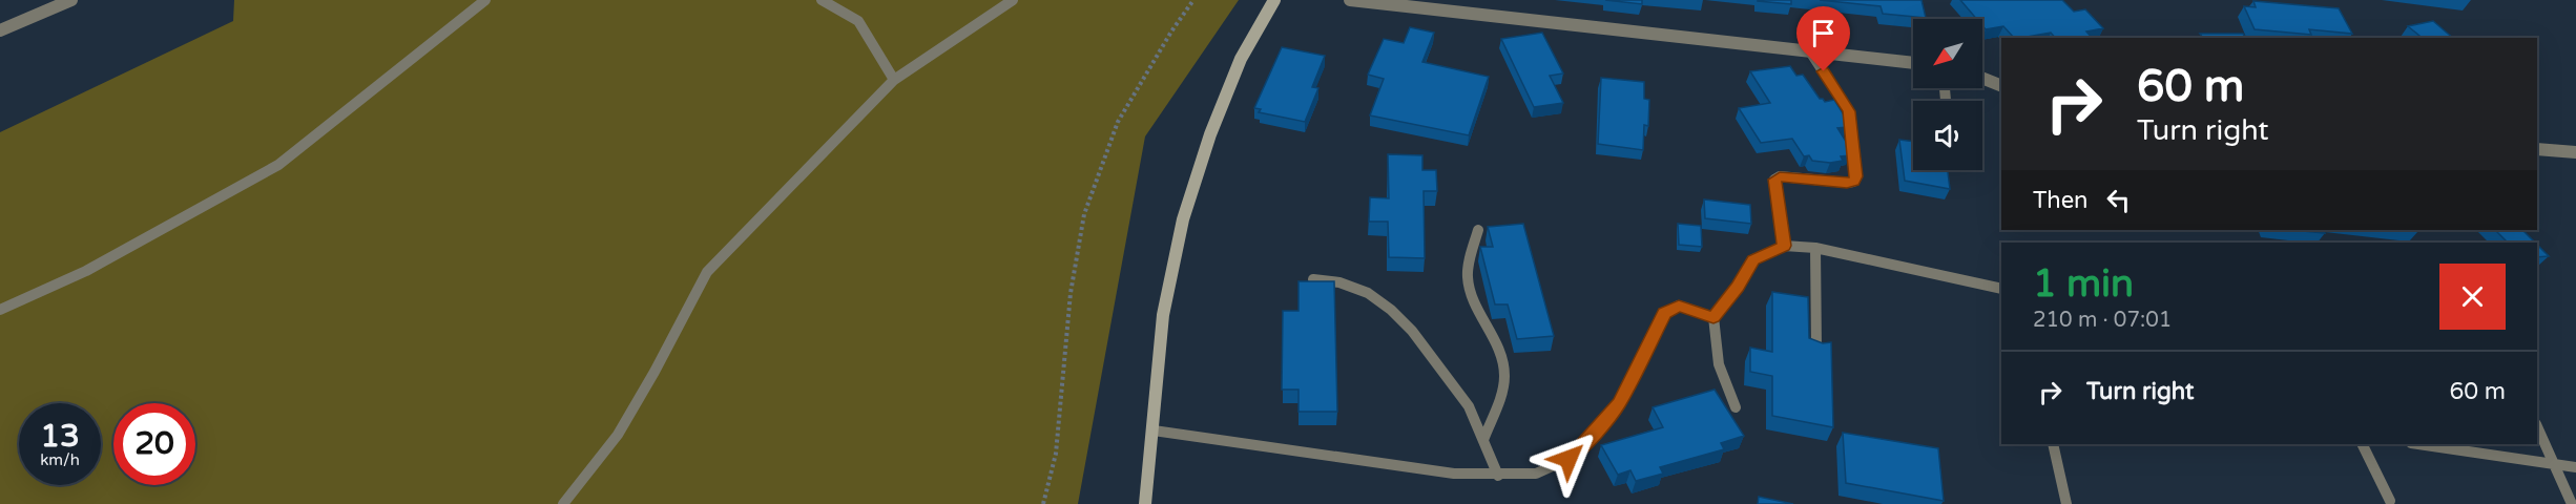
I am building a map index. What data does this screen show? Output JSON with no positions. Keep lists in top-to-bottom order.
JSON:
{
  "north": "bottom left",
  "page": {
    "turn": ["60 m", "Turn right"],
    "then": "Then",
    "heading": ["1 min", "210 m · 07:01"],
    "list": [
      {
        "name": "Turn right",
        "value": "60 m"
      }
    ],
    "speed": "13 km/h",
    "limit": "20"
  }
}
